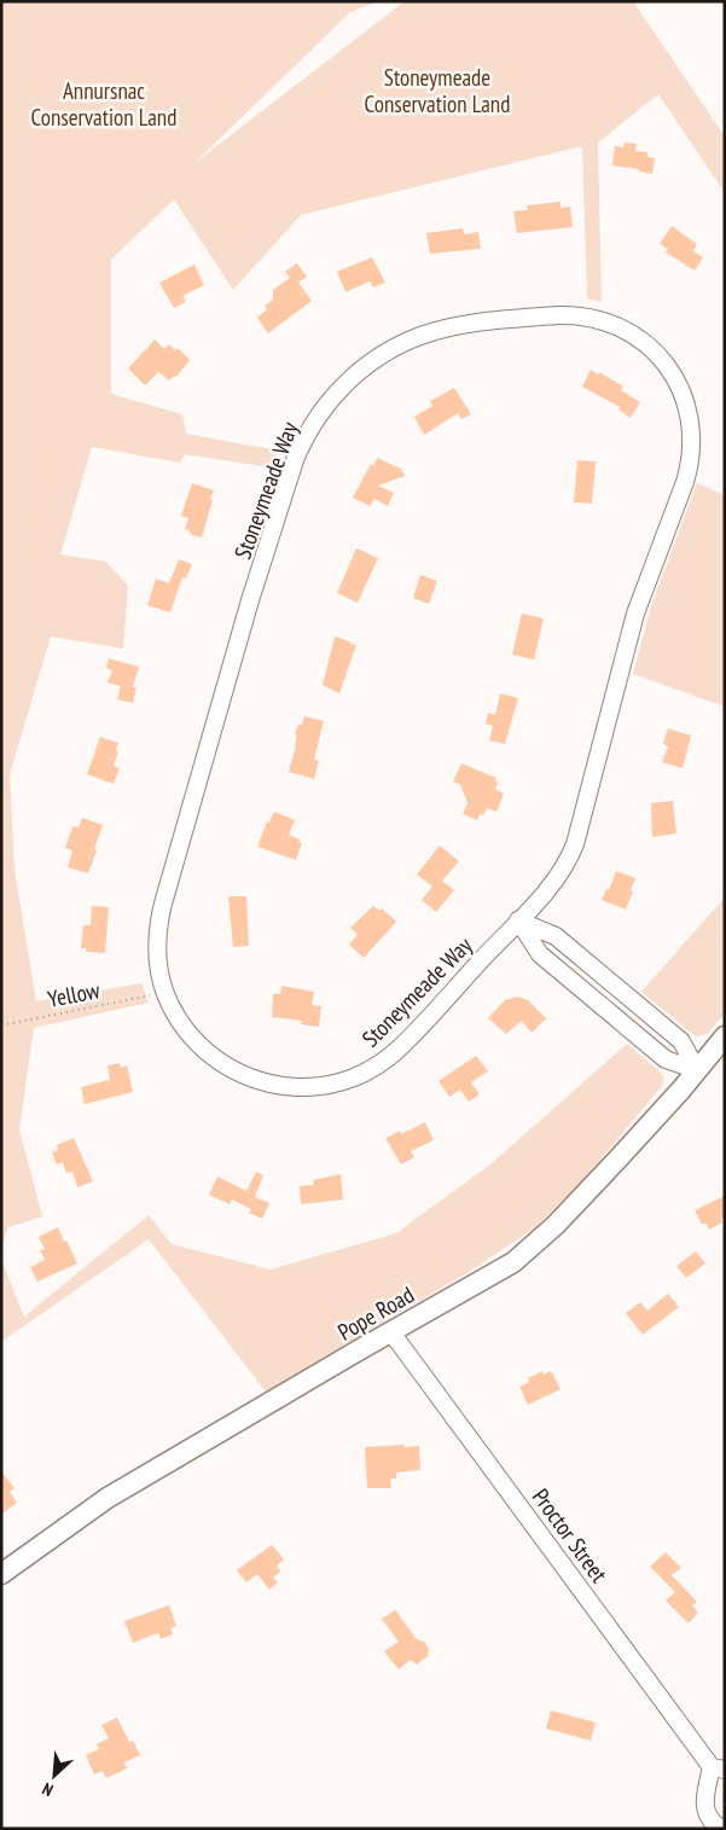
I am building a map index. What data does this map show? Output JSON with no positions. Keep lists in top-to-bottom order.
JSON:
{
  "streets": {
    "street": ["Stoneymeade Way", "Pope Road", "Proctor Street"],
    "path": ["Yellow"]
  },
  "crossings": [
    ["Pope Road", "Proctor Street"]
  ],
  "parks": ["Stoneymeade Conservation Land", "Annursnac Conservation Land"],
  "north": "bottom left"
}
